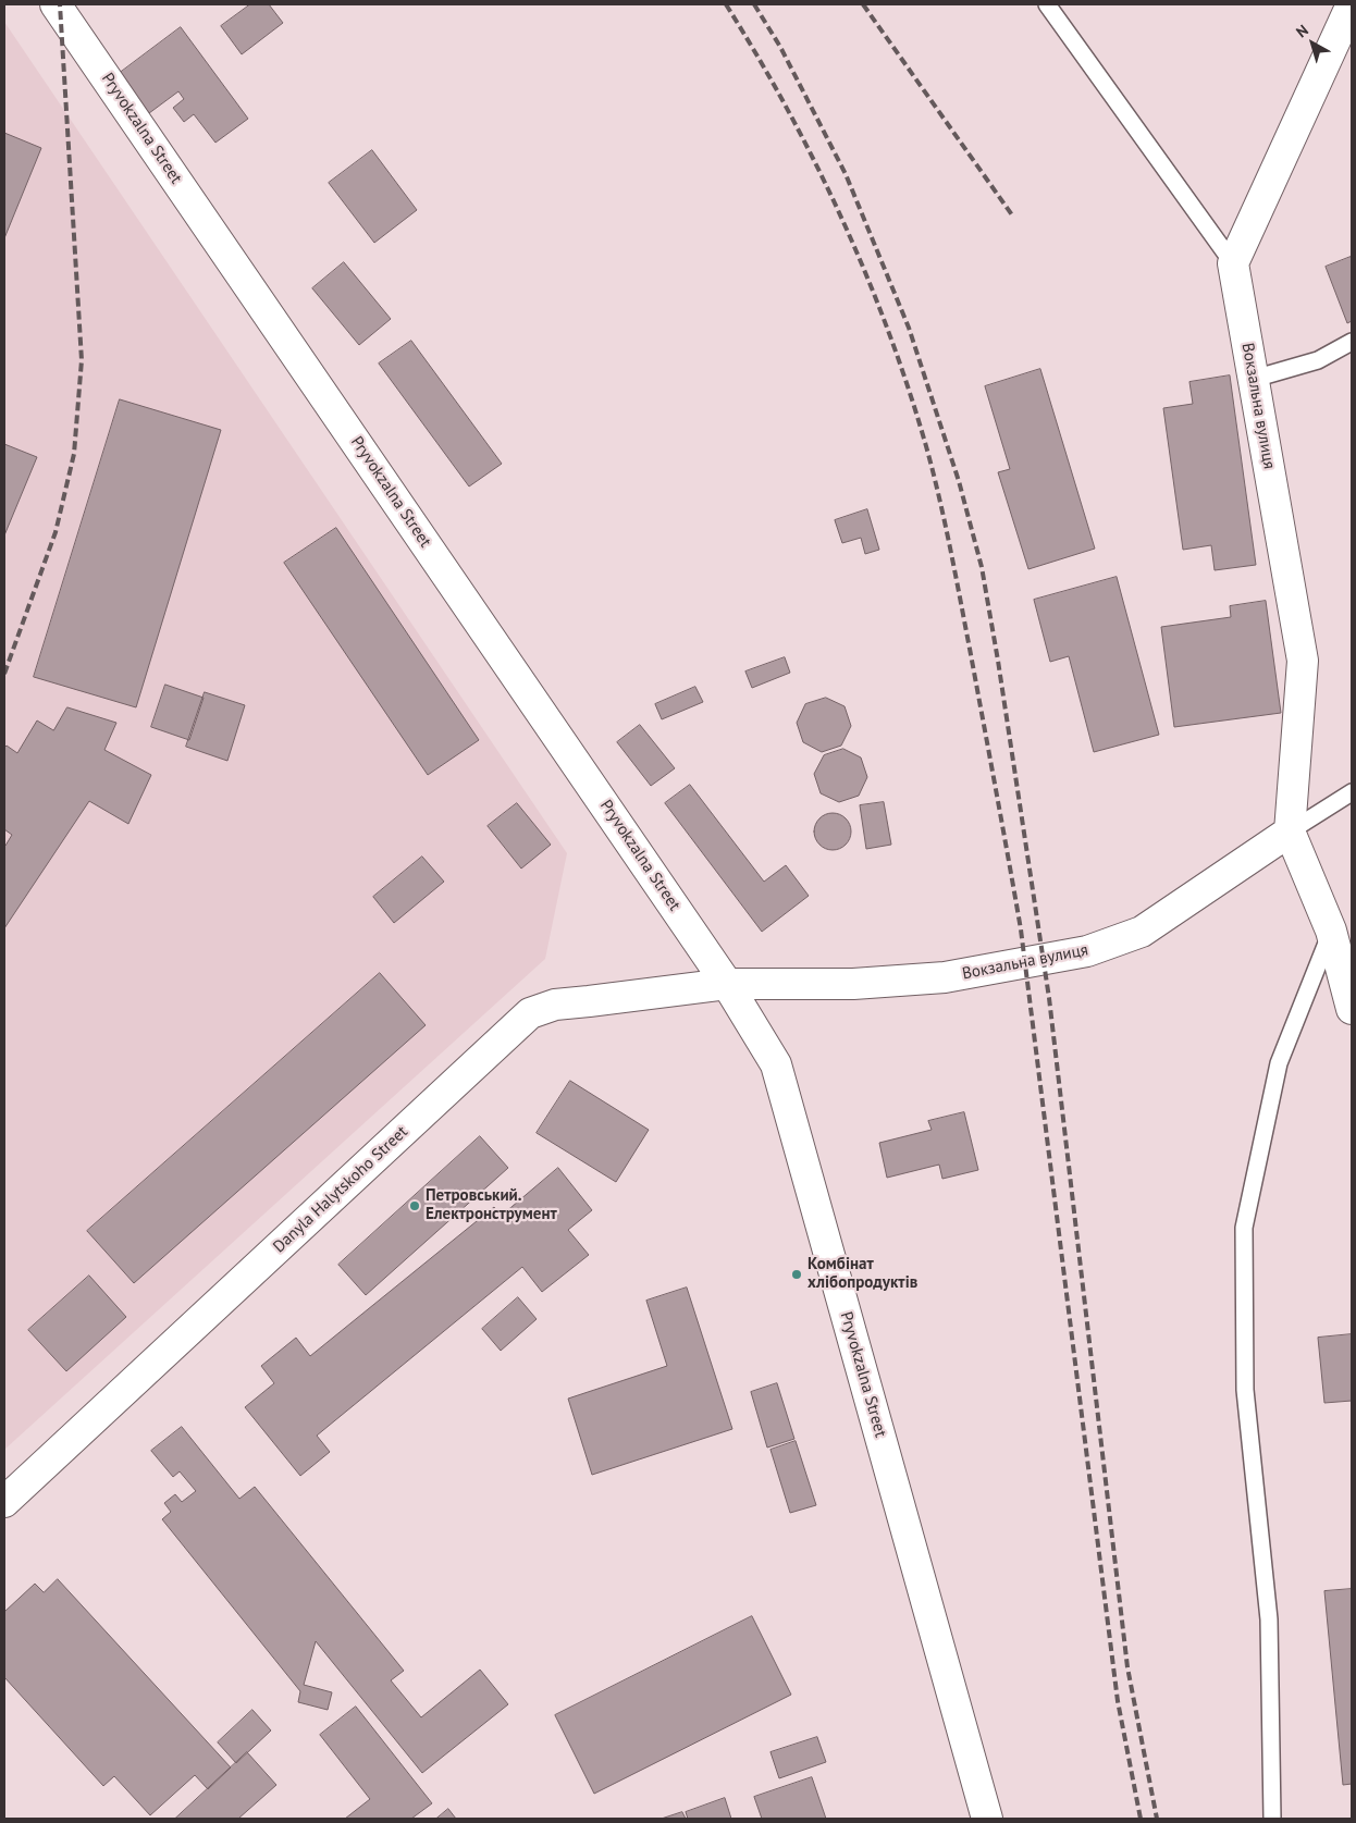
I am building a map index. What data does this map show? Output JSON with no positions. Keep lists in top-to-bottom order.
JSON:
{
  "streets": {
    "street": ["Pryvokzalna Street", "Вокзальна вулиця", "Danyla Halytskoho Street"]
  },
  "crossings": [
    ["Pryvokzalna Street", "Вокзальна вулиця"],
    ["Pryvokzalna Street", "Danyla Halytskoho Street"],
    ["Вокзальна вулиця", "Danyla Halytskoho Street"]
  ],
  "places": ["Петровський. Електронструмент", "Комбінат хлібопродуктів"],
  "north": "top left"
}
